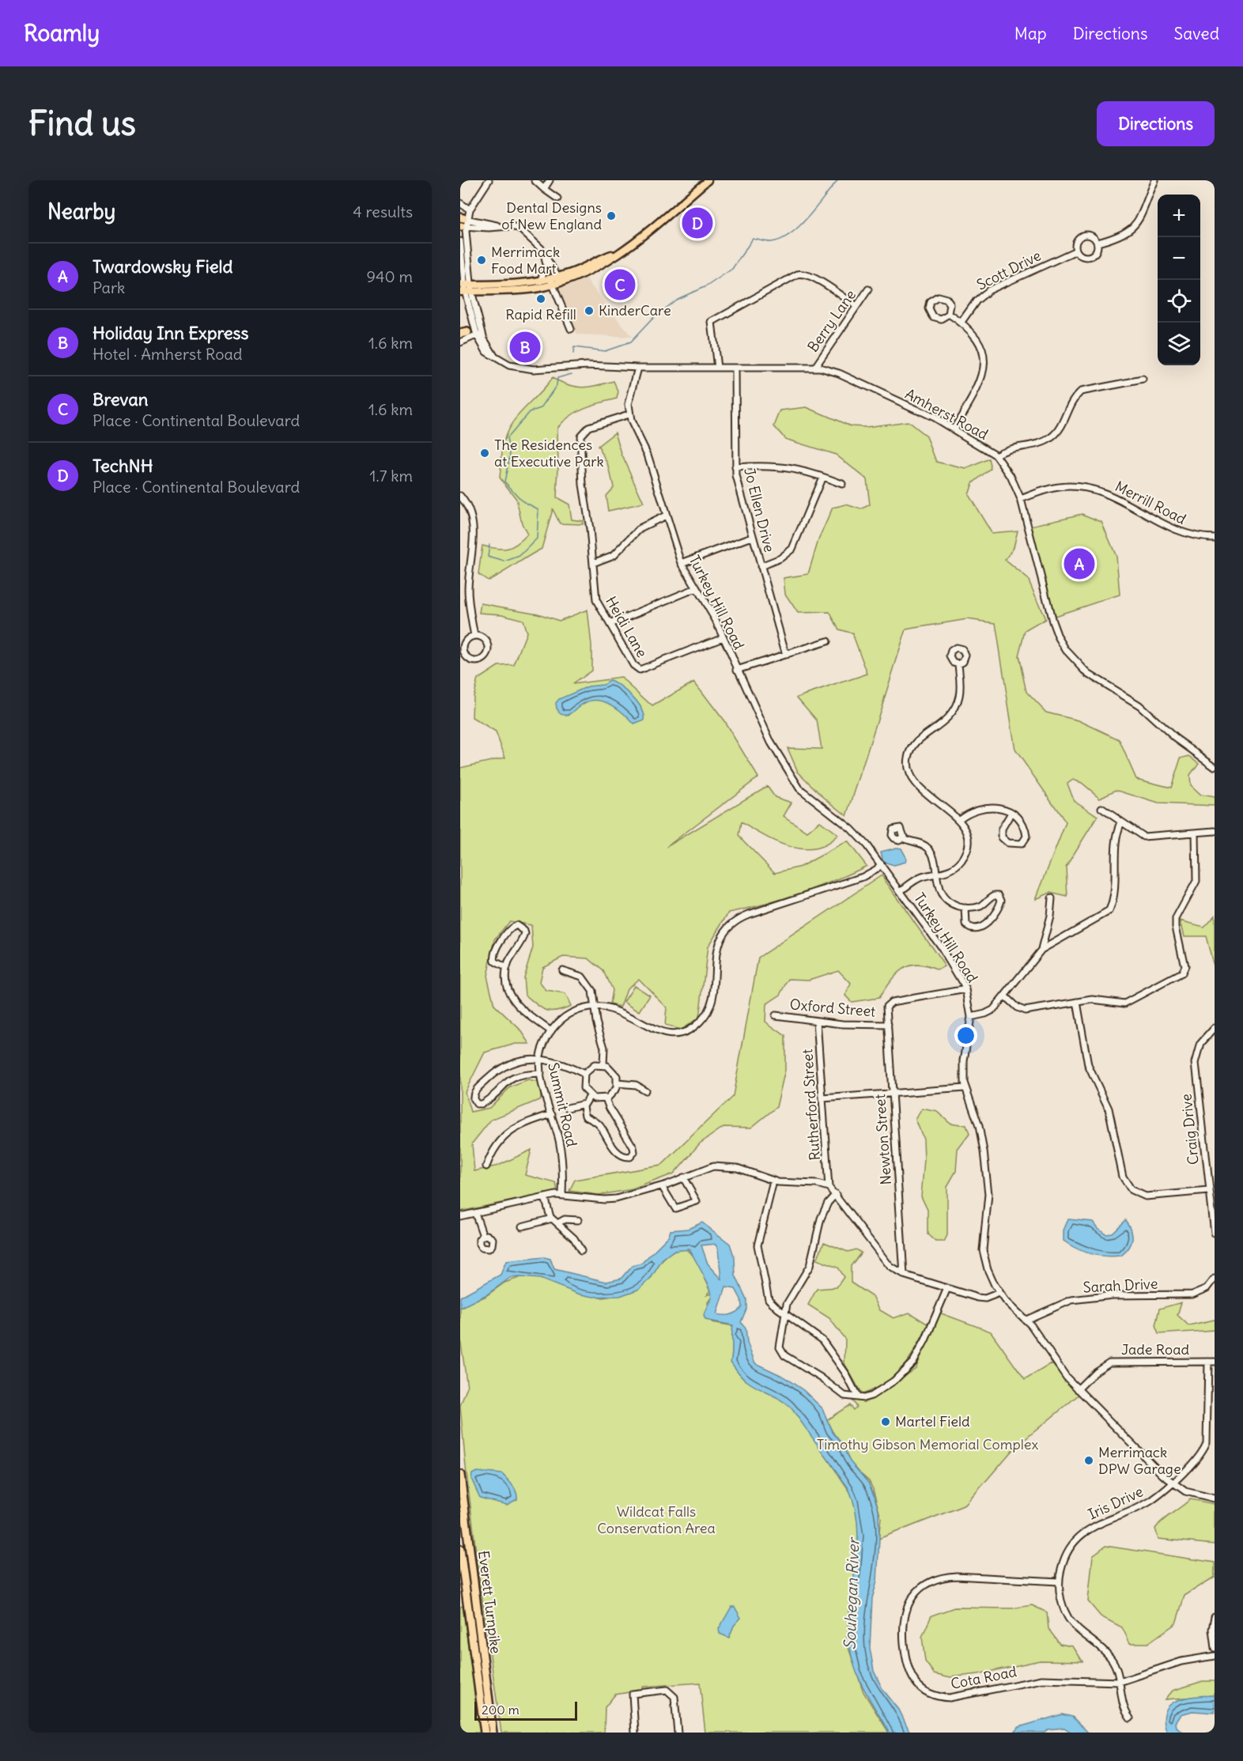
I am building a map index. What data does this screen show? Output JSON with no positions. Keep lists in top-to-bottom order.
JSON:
{
  "streets": {
    "highway": ["Everett Turnpike"],
    "street": [
      "Scott Drive",
      "Berry Lane",
      "Amherst Road",
      "Merrill Road",
      "Jo Ellen Drive",
      "Turkey Hill Road",
      "Heidi Lane",
      "Oxford Street",
      "Summit Road",
      "Rutherford Street",
      "Craig Drive",
      "Newton Street",
      "Sarah Drive",
      "Jade Road",
      "Iris Drive",
      "Cota Road"
    ]
  },
  "crossings": [
    ["Berry Lane", "Amherst Road"],
    ["Amherst Road", "Merrill Road"],
    ["Amherst Road", "Jo Ellen Drive"],
    ["Turkey Hill Road", "Heidi Lane"],
    ["Turkey Hill Road", "Summit Road"],
    ["Turkey Hill Road", "Newton Street"],
    ["Turkey Hill Road", "Sarah Drive"],
    ["Turkey Hill Road", "Jade Road"],
    ["Turkey Hill Road", "Iris Drive"],
    ["Oxford Street", "Rutherford Street"],
    ["Oxford Street", "Newton Street"],
    ["Jade Road", "Iris Drive"],
    ["Iris Drive", "Cota Road"]
  ],
  "water": ["Souhegan River"],
  "parks": ["Timothy Gibson Memorial Complex", "Wildcat Falls Conservation Area"],
  "places": [
    "Dental Designs of New England",
    "Merrimack Food Mart",
    "Rapid Refill",
    "KinderCare",
    "The Residences at Executive Park",
    "Martel Field",
    "Merrimack DPW Garage"
  ],
  "scale_bar": "200 m",
  "page": {
    "header": "Roamly",
    "nav": ["Map", "Directions", "Saved"],
    "buttons": "Directions",
    "title": "Find us",
    "heading": ["Nearby", "4 results"],
    "map_buttons": ["+", "−"],
    "pins": [
      "D",
      "C",
      "B",
      "A"
    ],
    "list": [
      {
        "mark": "A",
        "name": "Twardowsky Field",
        "note": "Park",
        "value": "940 m"
      },
      {
        "mark": "B",
        "name": "Holiday Inn Express",
        "note": "Hotel · Amherst Road",
        "value": "1.6 km"
      },
      {
        "mark": "C",
        "name": "Brevan",
        "note": "Place · Continental Boulevard",
        "value": "1.6 km"
      },
      {
        "mark": "D",
        "name": "TechNH",
        "note": "Place · Continental Boulevard",
        "value": "1.7 km"
      }
    ],
    "scale": "200 m"
  }
}
